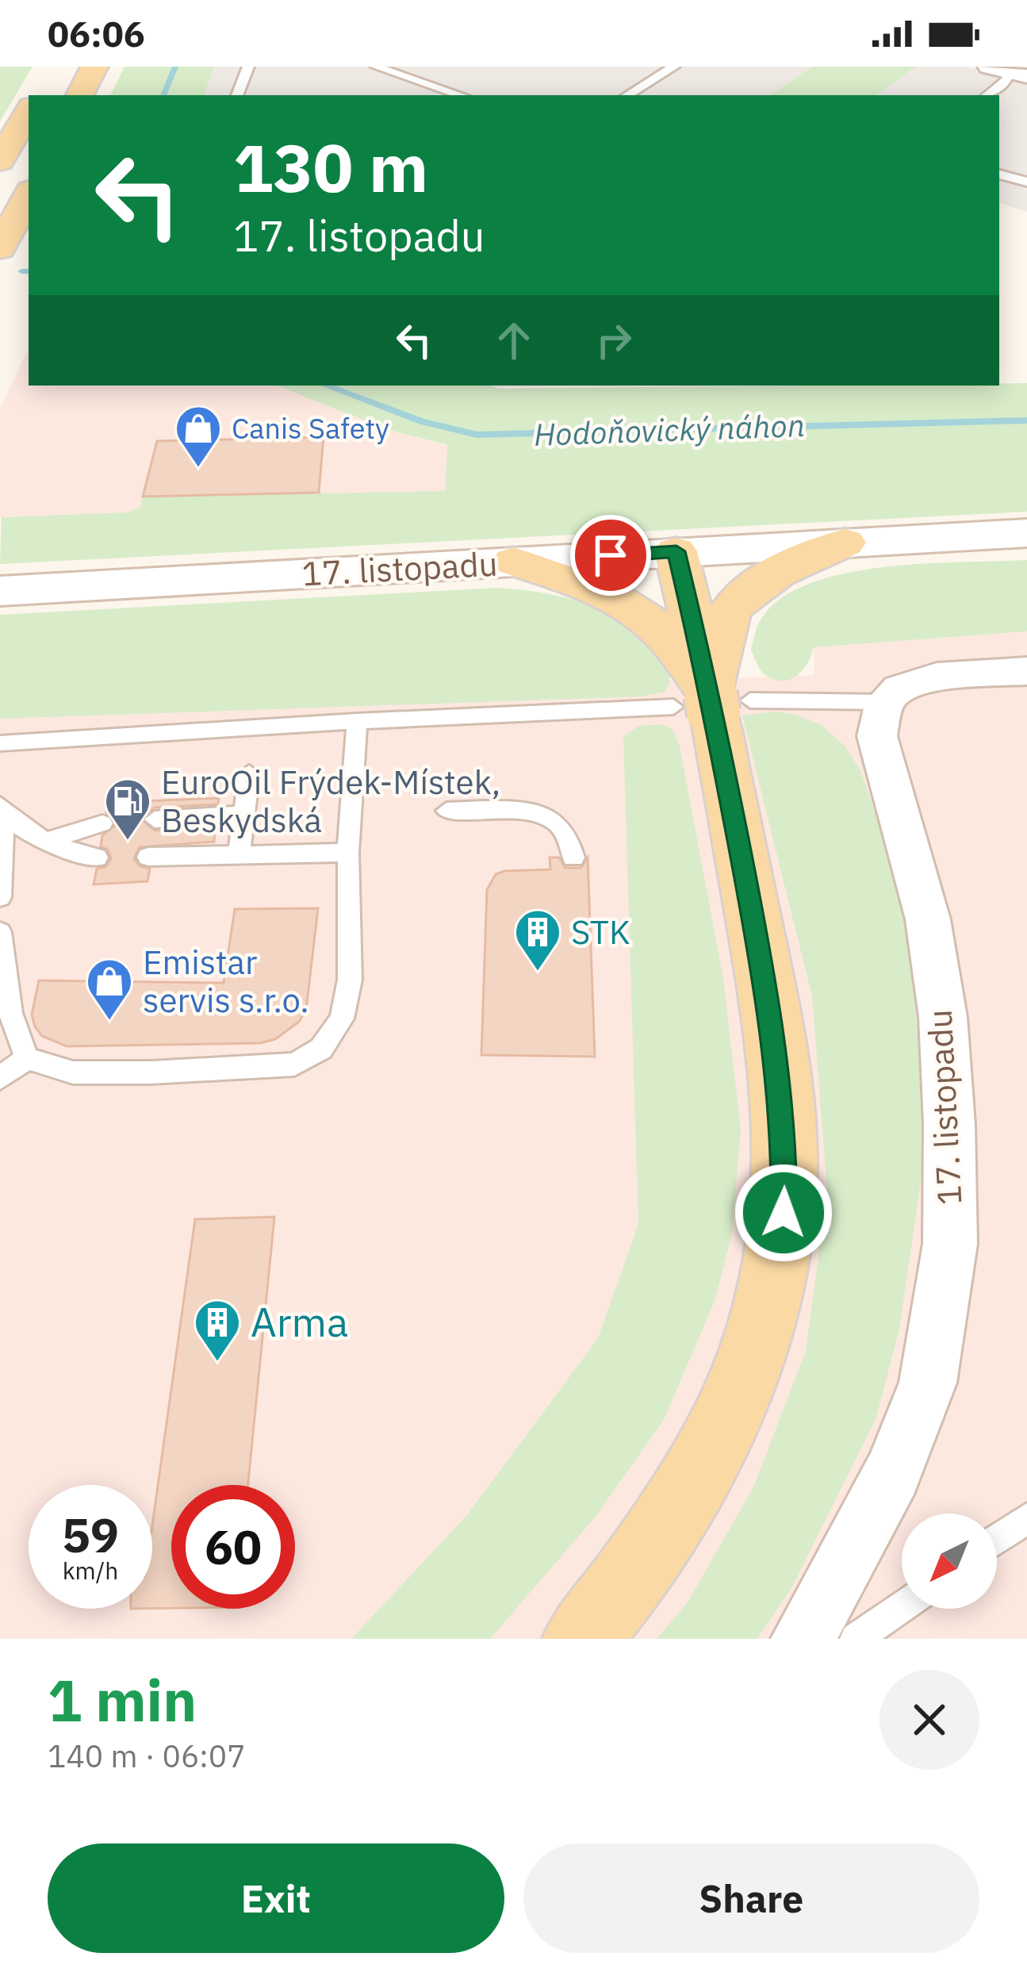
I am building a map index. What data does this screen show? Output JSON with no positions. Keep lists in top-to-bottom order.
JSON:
{
  "streets": {
    "main road": ["17. listopadu"]
  },
  "water": ["Hodoňovický náhon"],
  "places": {
    "shop": ["Canis Safety", "Emistar servis s.r.o."],
    "fuel station": ["EuroOil Frýdek-Místek, Beskydská"],
    "building": ["STK", "Arma"]
  },
  "north": "bottom left",
  "page": {
    "status": "06:06",
    "turn": ["130 m", "17. listopadu"],
    "speed": "59 km/h",
    "limit": "60",
    "heading": ["1 min", "140 m · 06:07"],
    "buttons": ["Exit", "Share"]
  }
}
